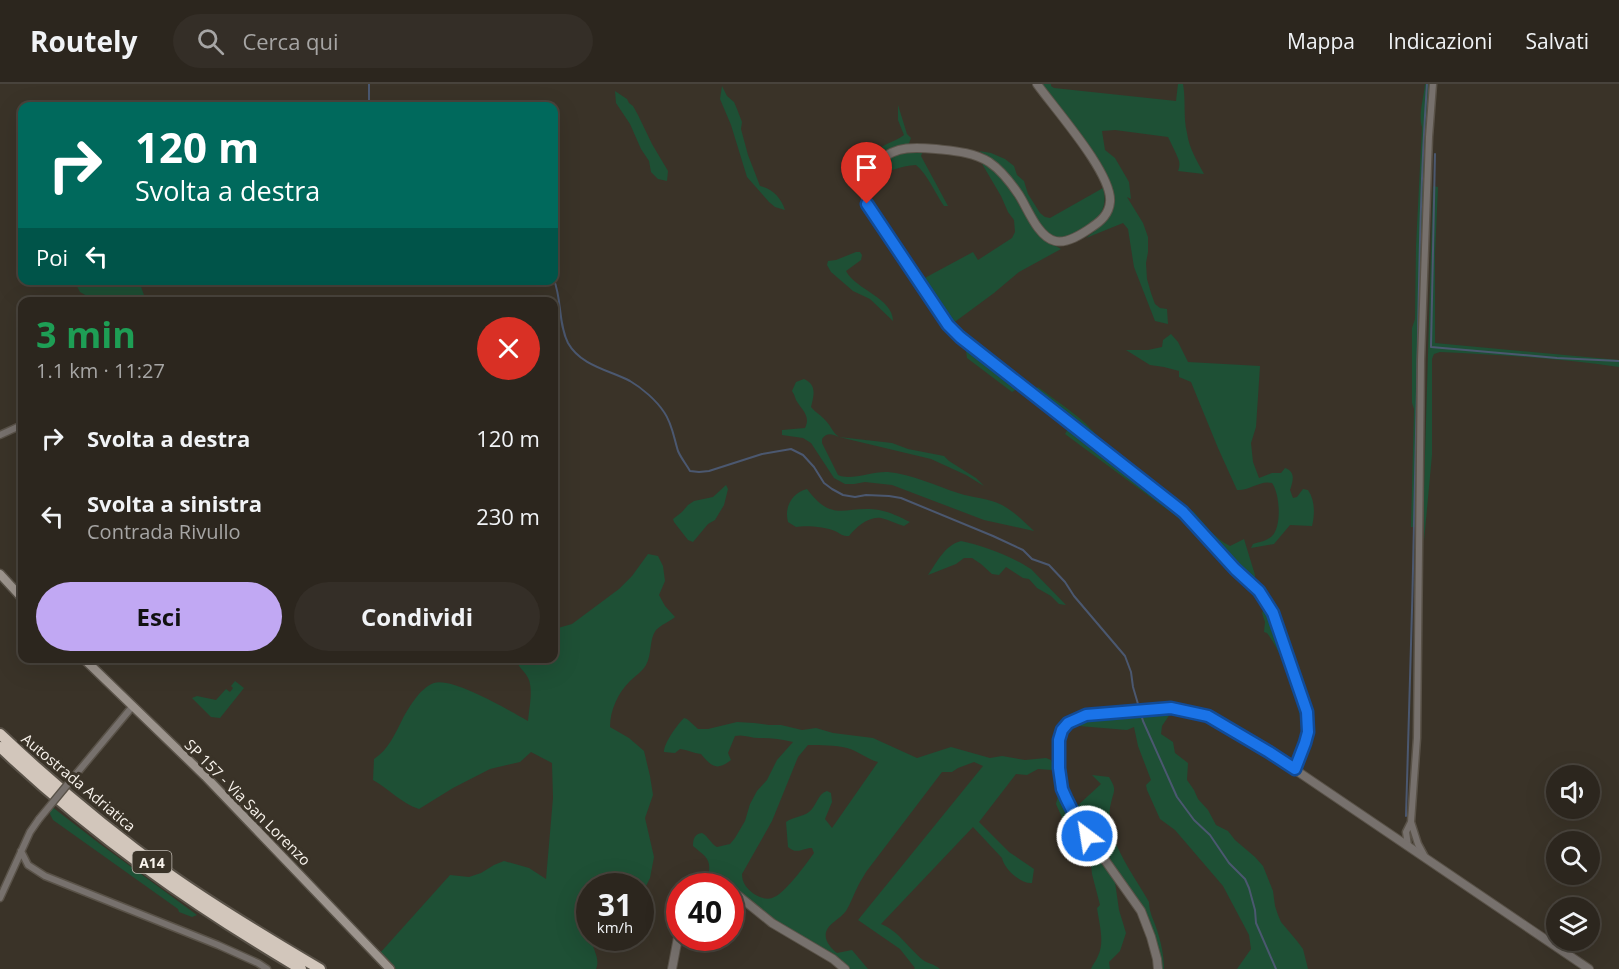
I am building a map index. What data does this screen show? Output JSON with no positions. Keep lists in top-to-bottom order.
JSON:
{
  "streets": {
    "highway": ["Autostrada Adriatica", "A14"],
    "main road": ["SP 157 - Via San Lorenzo"]
  },
  "page": {
    "header": "Routely",
    "search": "Cerca qui",
    "nav": ["Mappa", "Indicazioni", "Salvati"],
    "turn": ["120 m", "Svolta a destra"],
    "then": "Poi",
    "heading": ["3 min", "1.1 km · 11:27"],
    "list": [
      {
        "name": "Svolta a destra",
        "value": "120 m"
      },
      {
        "name": "Svolta a sinistra",
        "note": "Contrada Rivullo",
        "value": "230 m"
      }
    ],
    "buttons": ["Esci", "Condividi"],
    "speed": "31 km/h",
    "limit": "40"
  }
}
